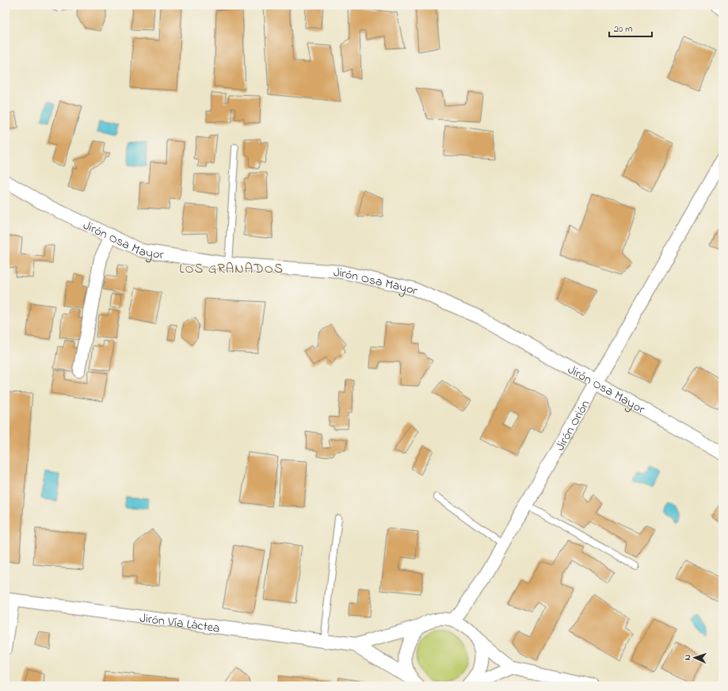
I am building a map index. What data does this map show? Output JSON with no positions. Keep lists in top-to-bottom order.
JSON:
{
  "streets": {
    "street": ["Jirón Osa Mayor", "Jirón Orión", "Jirón Vía Láctea"]
  },
  "crossings": [
    ["Jirón Osa Mayor", "Jirón Orión"],
    ["Jirón Orión", "Jirón Vía Láctea"]
  ],
  "districts": ["LOS GRANADOS"],
  "scale_bar": "20 m",
  "north": "left"
}
